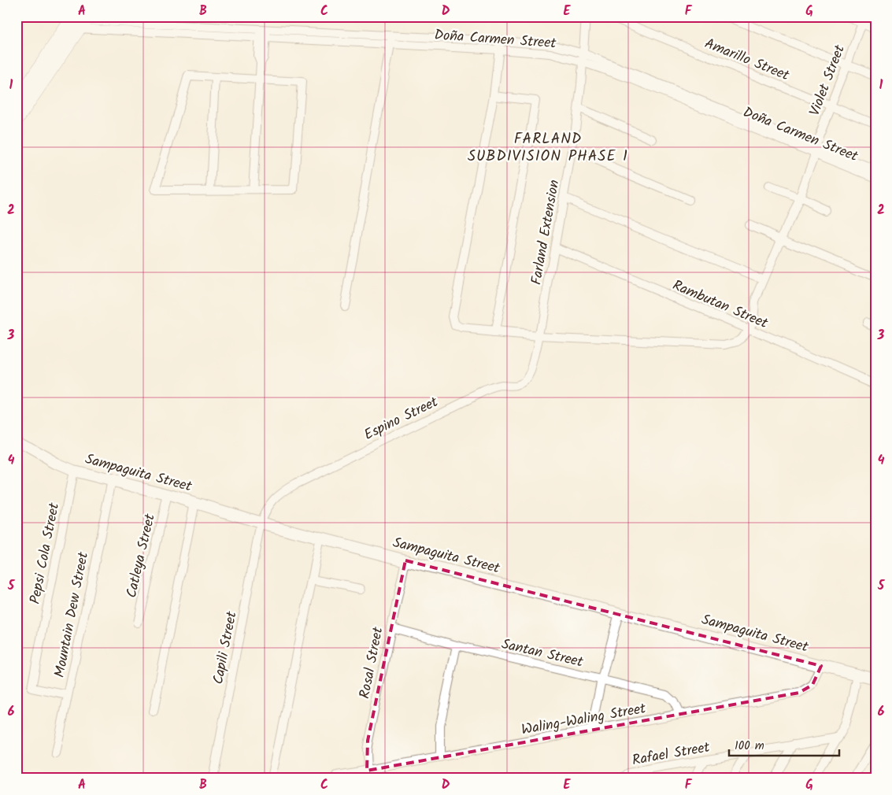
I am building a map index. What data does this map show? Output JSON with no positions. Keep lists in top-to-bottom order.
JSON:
{
  "streets": {
    "street": [
      "Doña Carmen Street",
      "Amarillo Street",
      "Violet Street",
      "Farland Extension",
      "Rambutan Street",
      "Espino Street",
      "Sampaguita Street",
      "Pepsi Cola Street",
      "Catleya Street",
      "Mountain Dew Street",
      "Capili Street",
      "Santan Street",
      "Rosal Street",
      "Waling-Waling Street",
      "Rafael Street"
    ]
  },
  "crossings": [
    ["Doña Carmen Street", "Violet Street"],
    ["Doña Carmen Street", "Farland Extension"],
    ["Amarillo Street", "Violet Street"],
    ["Violet Street", "Rambutan Street"],
    ["Farland Extension", "Rambutan Street"],
    ["Farland Extension", "Espino Street"],
    ["Espino Street", "Sampaguita Street"],
    ["Espino Street", "Capili Street"],
    ["Sampaguita Street", "Pepsi Cola Street"],
    ["Sampaguita Street", "Catleya Street"],
    ["Sampaguita Street", "Mountain Dew Street"],
    ["Sampaguita Street", "Capili Street"],
    ["Sampaguita Street", "Rosal Street"],
    ["Sampaguita Street", "Waling-Waling Street"],
    ["Pepsi Cola Street", "Mountain Dew Street"],
    ["Santan Street", "Rosal Street"],
    ["Santan Street", "Waling-Waling Street"],
    ["Rosal Street", "Waling-Waling Street"]
  ],
  "districts": ["FARLAND SUBDIVISION PHASE 1"],
  "scale_bar": "100 m",
  "grid": {
    "columns": [
      "A",
      "B",
      "C",
      "D",
      "E",
      "F",
      "G"
    ],
    "rows": [
      "1",
      "2",
      "3",
      "4",
      "5",
      "6"
    ]
  }
}
